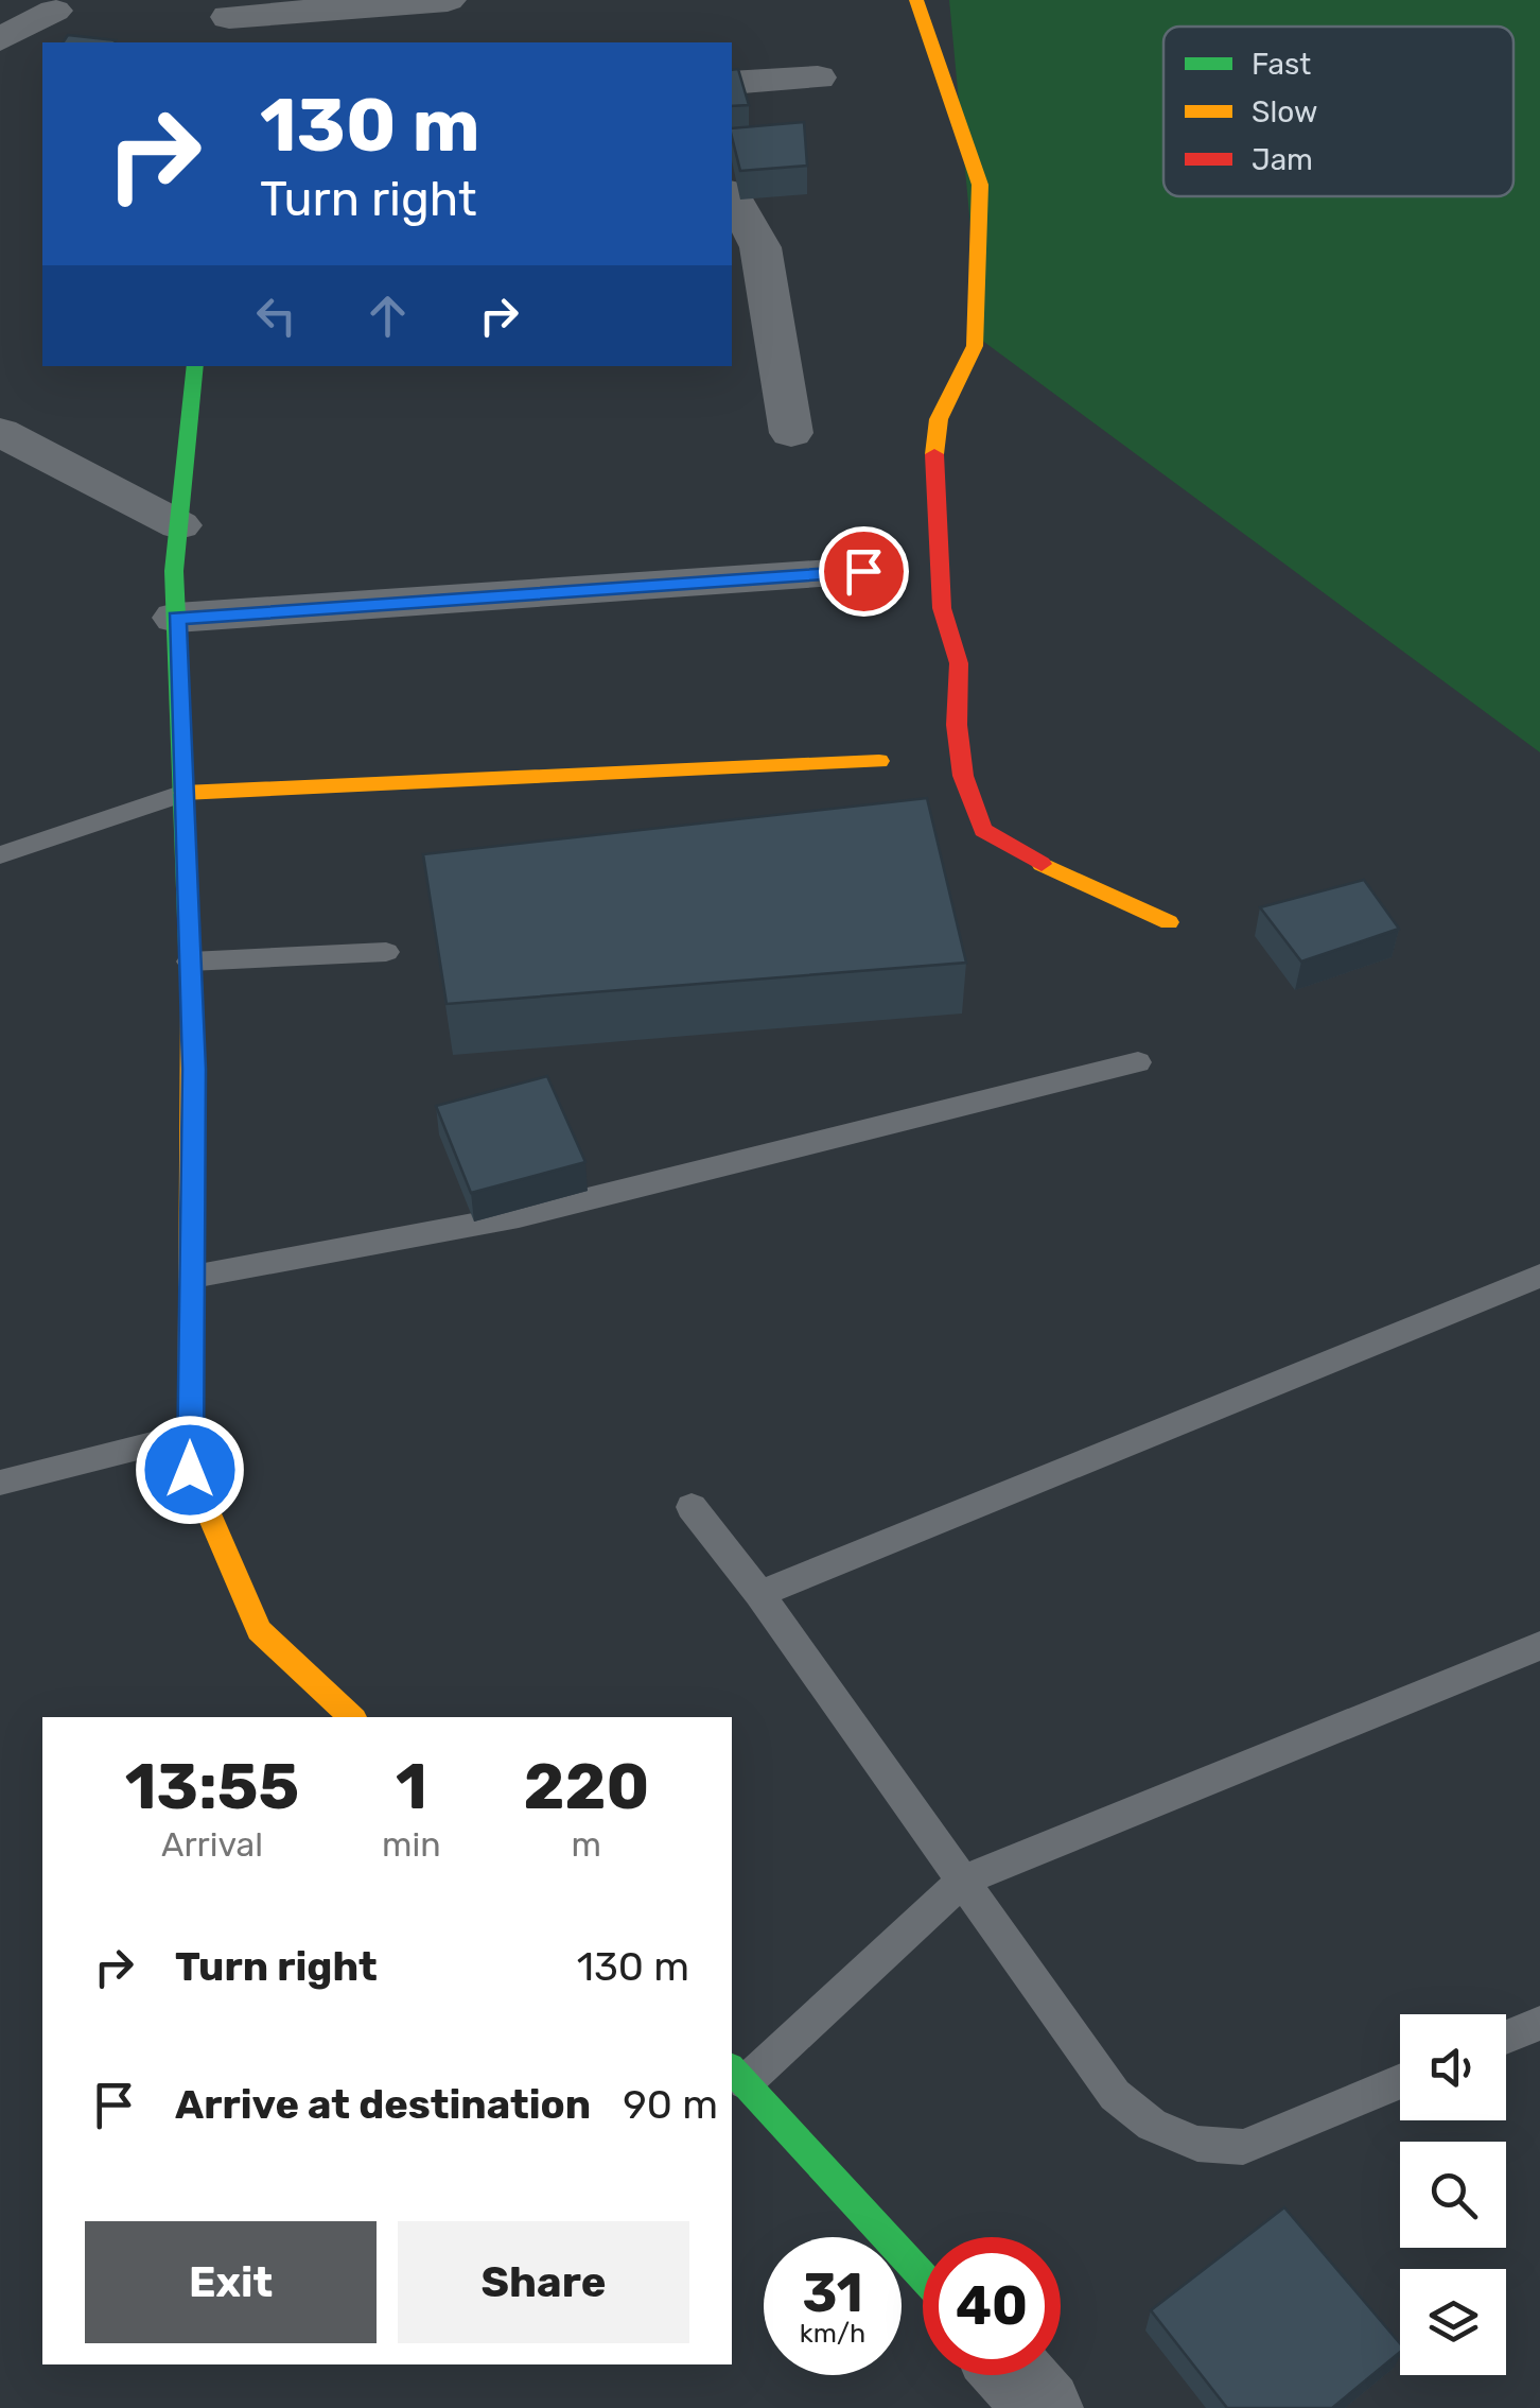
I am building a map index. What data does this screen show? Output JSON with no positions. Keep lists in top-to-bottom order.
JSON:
{
  "legend": ["Fast", "Slow", "Jam"],
  "page": {
    "turn": ["130 m", "Turn right"],
    "eta": [
      "13:55",
      "Arrival",
      "1",
      "min",
      "220",
      "m"
    ],
    "list": [
      {
        "name": "Turn right",
        "value": "130 m"
      },
      {
        "name": "Arrive at destination",
        "value": "90 m"
      }
    ],
    "buttons": ["Exit", "Share"],
    "speed": "31 km/h",
    "limit": "40"
  }
}
